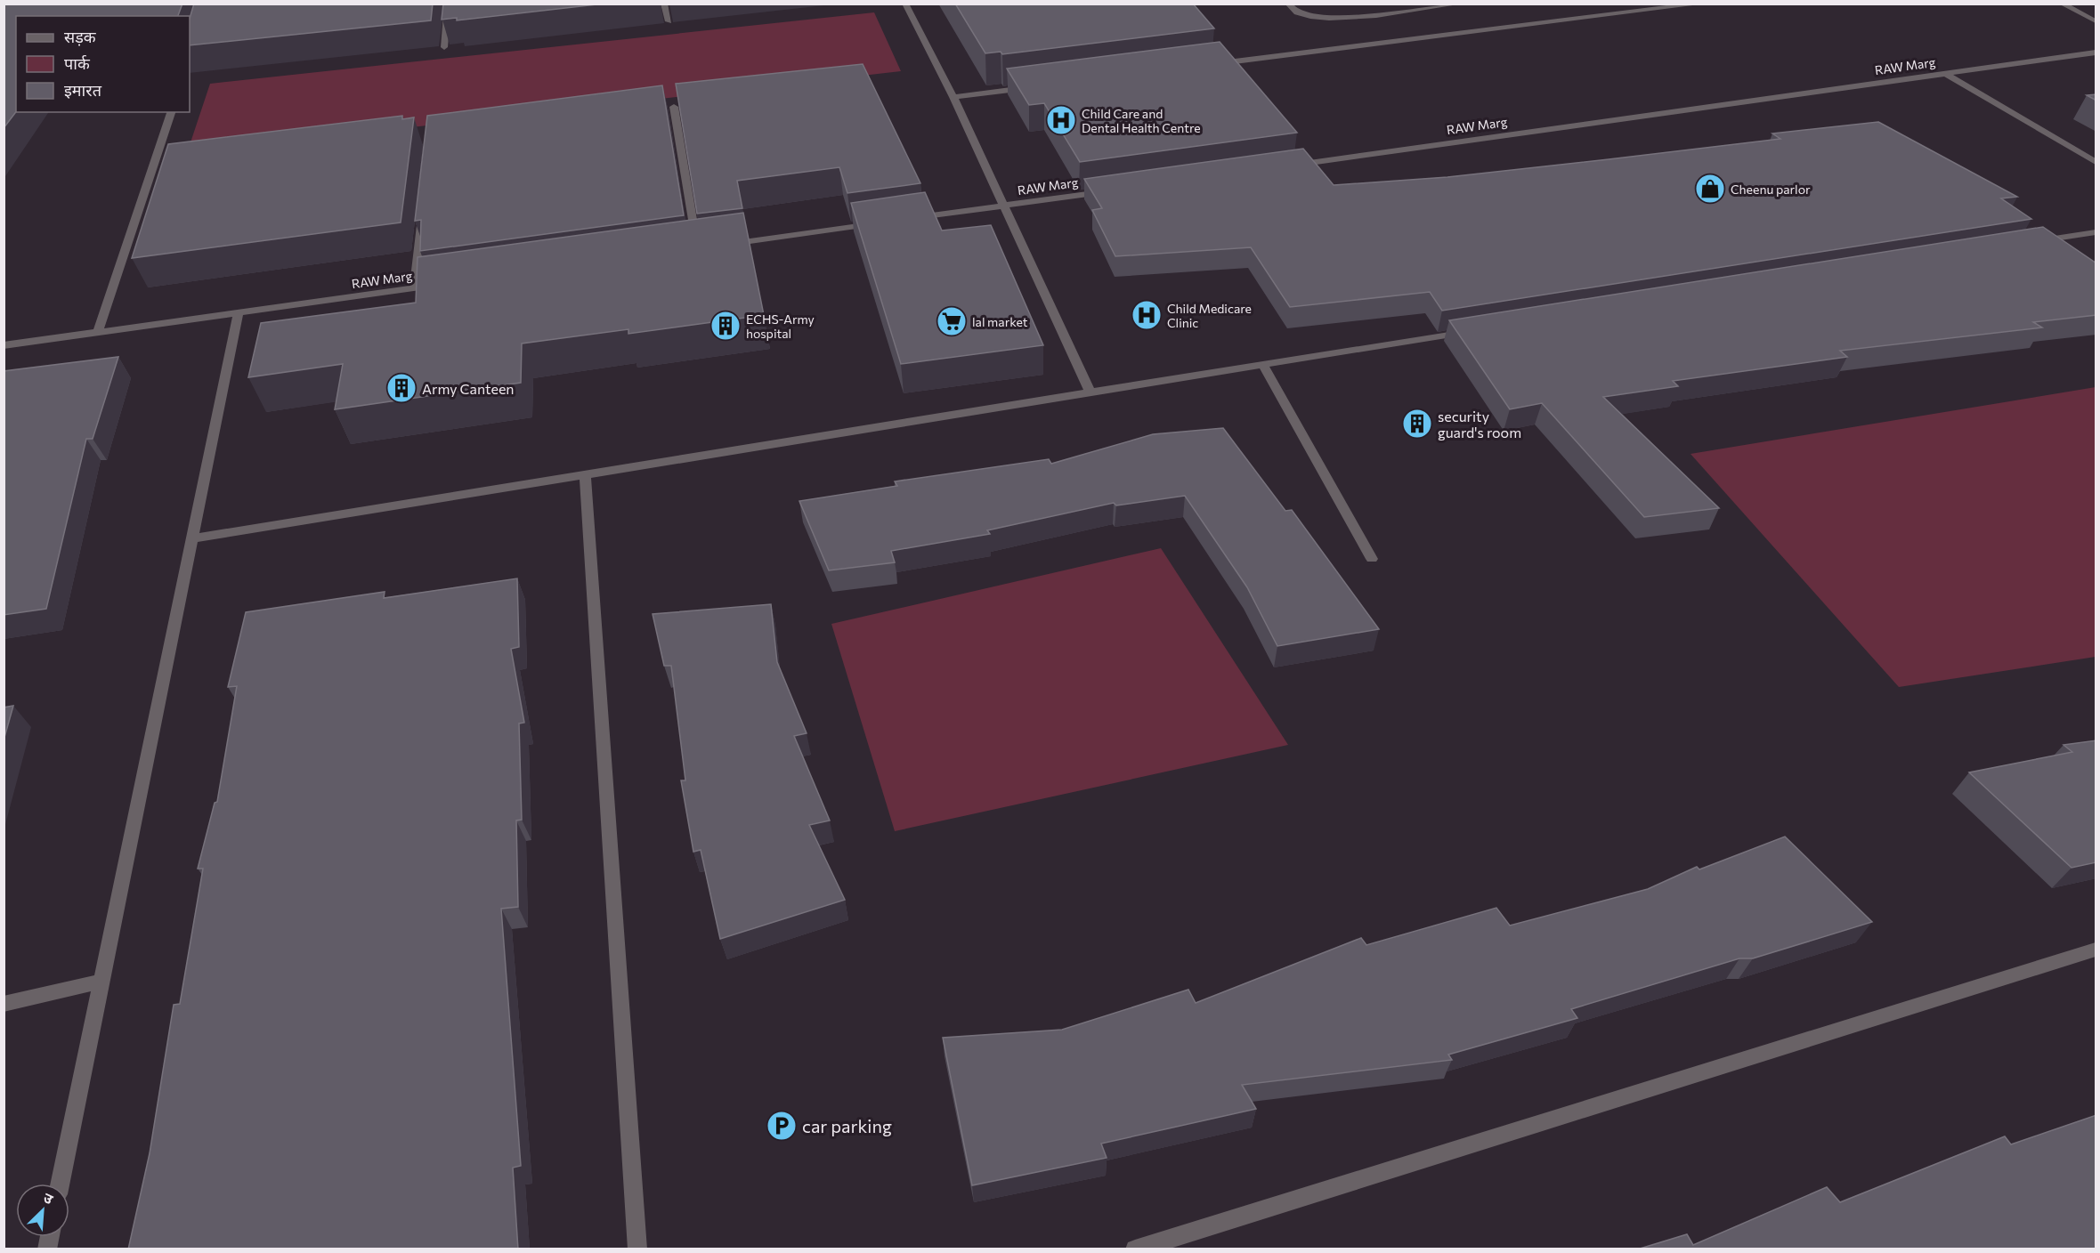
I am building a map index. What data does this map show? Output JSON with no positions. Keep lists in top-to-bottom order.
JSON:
{
  "streets": {
    "street": ["RAW Marg"]
  },
  "places": {
    "hospital": ["Child Care and Dental Health Centre", "Child Medicare Clinic"],
    "shop": ["Cheenu parlor"],
    "supermarket": ["lal market"],
    "building": ["ECHS-Army hospital", "Army Canteen", "security guard's room"],
    "parking": ["car parking"]
  },
  "legend": ["सड़क", "पार्क", "इमारत"],
  "north": "top right"
}
